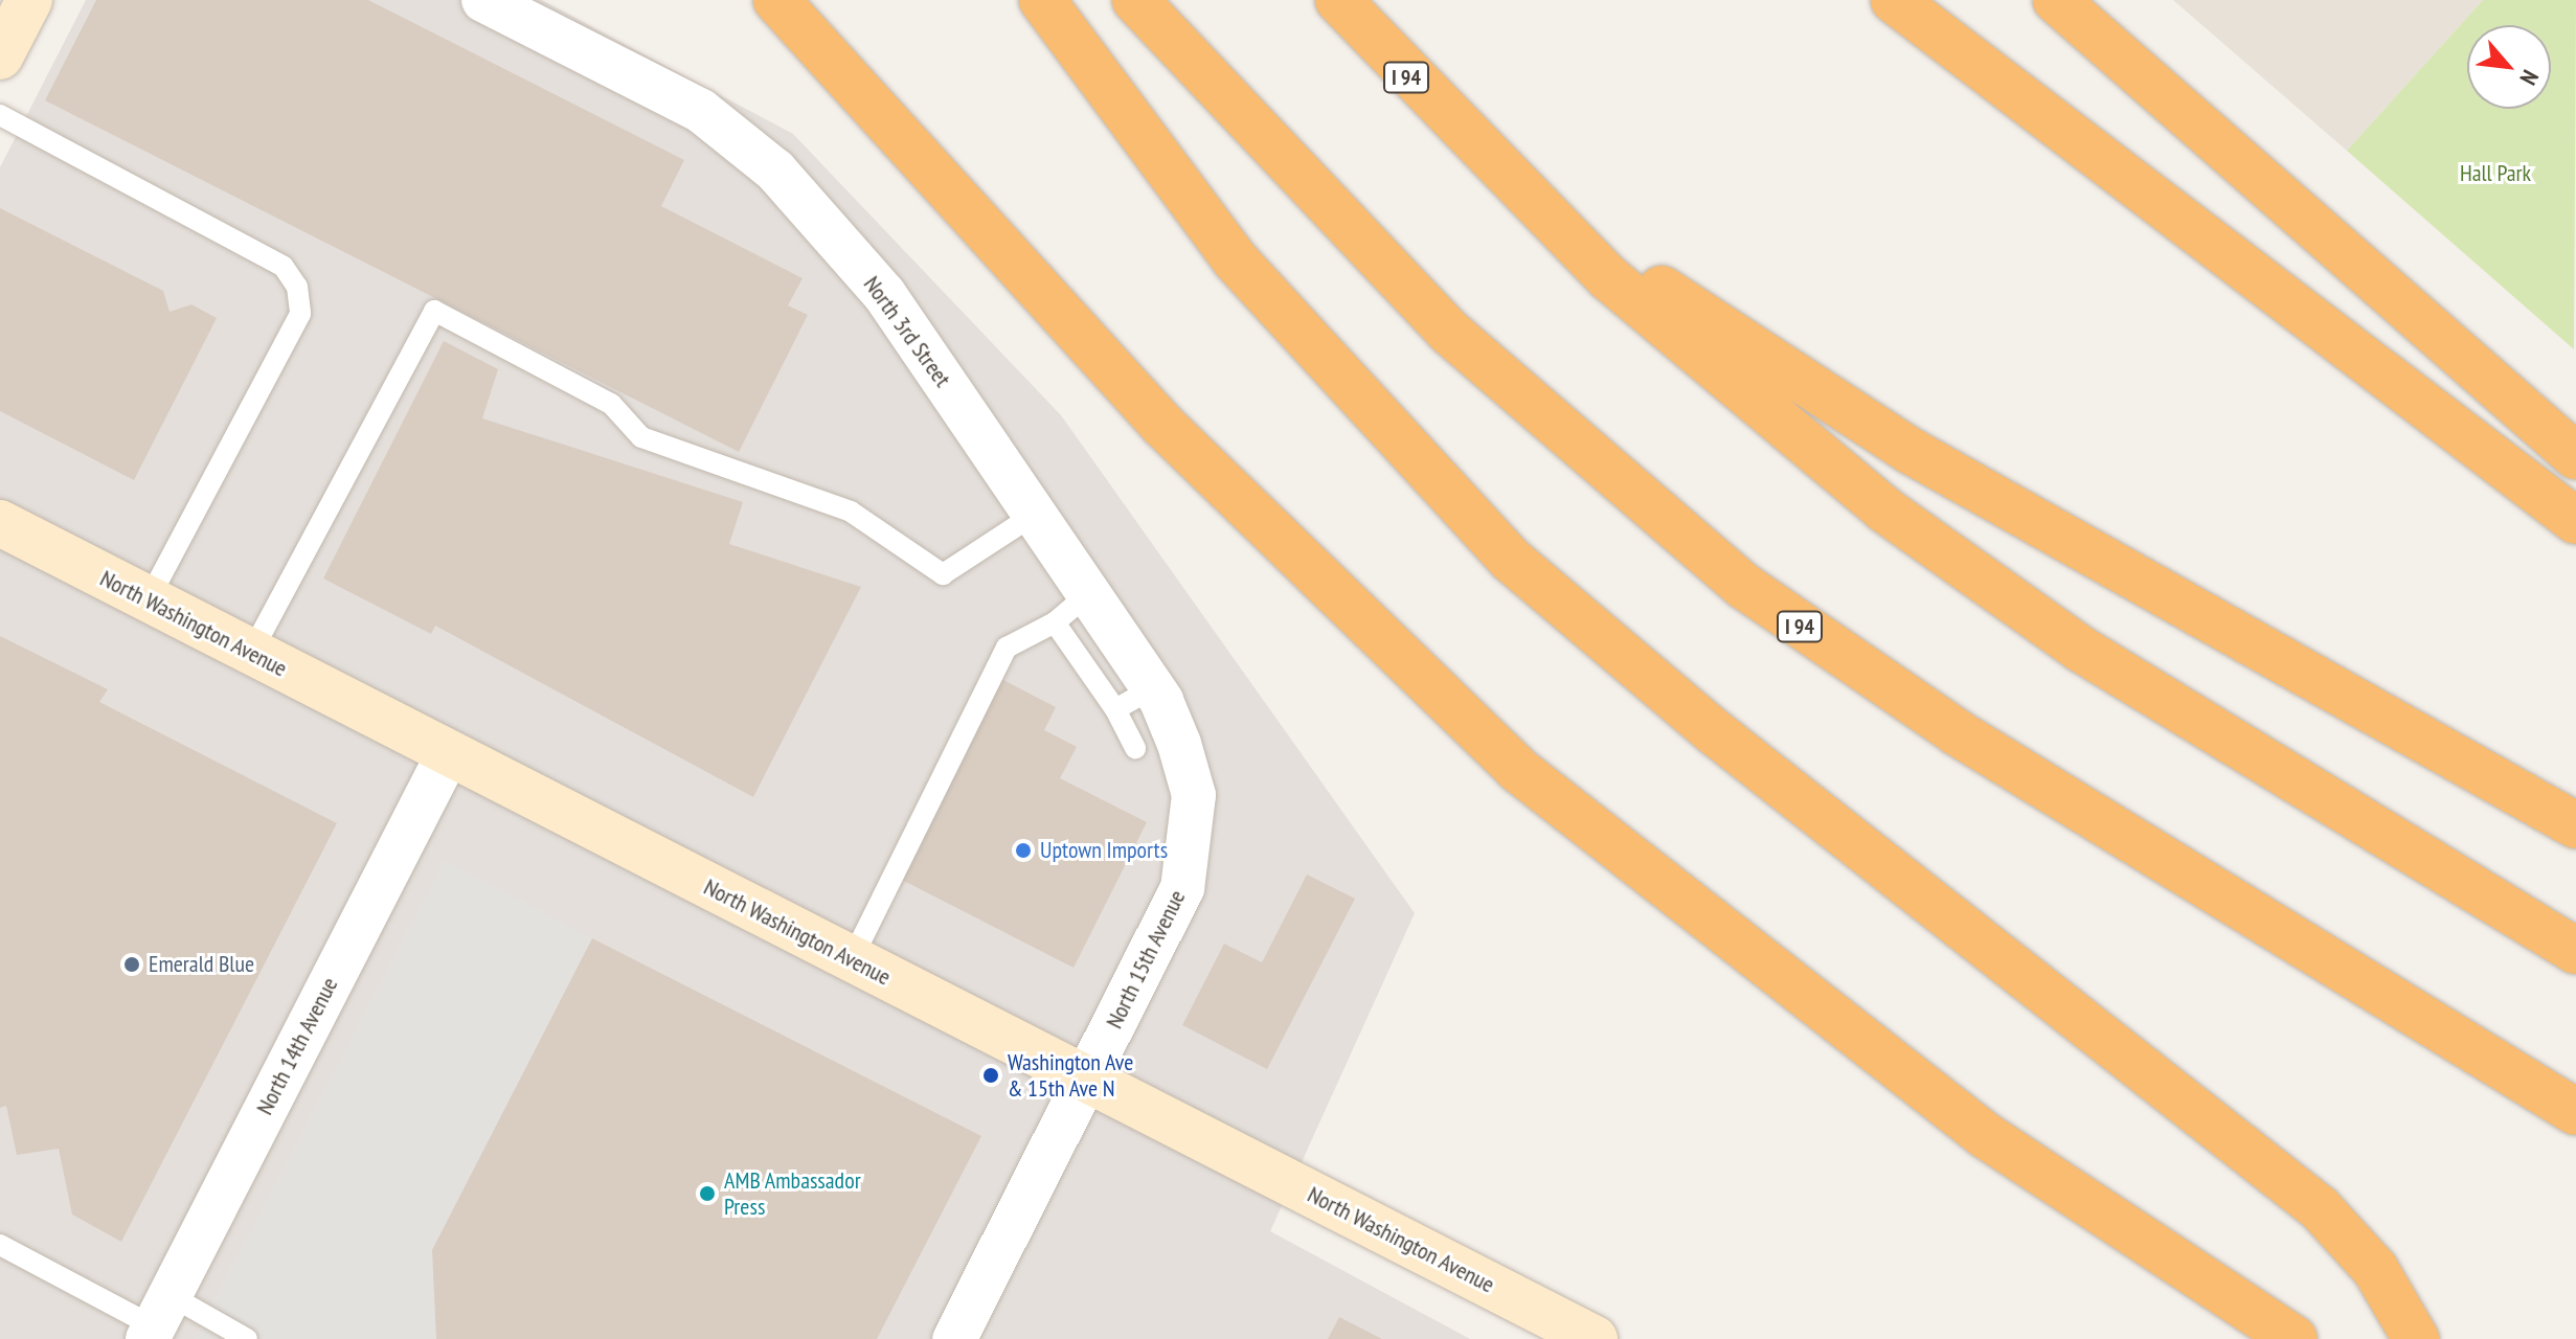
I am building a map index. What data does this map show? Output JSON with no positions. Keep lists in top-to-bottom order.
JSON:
{
  "streets": {
    "highway": ["I 94"],
    "main road": ["North Washington Avenue"],
    "street": ["North 3rd Street", "North 15th Avenue", "North 14th Avenue"]
  },
  "crossings": [
    ["North 3rd Street", "North 15th Avenue"],
    ["North Washington Avenue", "North 15th Avenue"],
    ["North Washington Avenue", "North 14th Avenue"]
  ],
  "parks": ["Hall Park"],
  "places": [
    "Uptown Imports",
    "Emerald Blue",
    "Washington Ave & 15th Ave N",
    "AMB Ambassador Press"
  ],
  "north": "bottom right"
}
